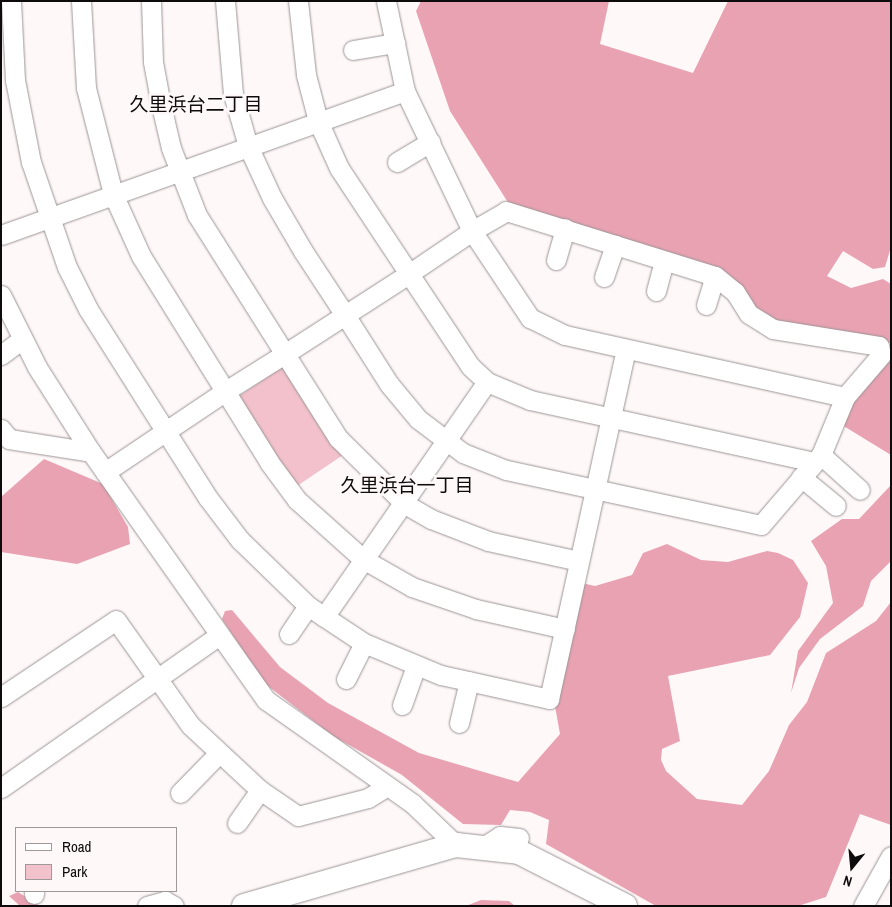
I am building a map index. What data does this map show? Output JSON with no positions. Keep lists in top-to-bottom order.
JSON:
{
  "districts": ["久里浜台二丁目", "久里浜台一丁目"],
  "legend": ["Road", "Park"],
  "north": "bottom"
}
